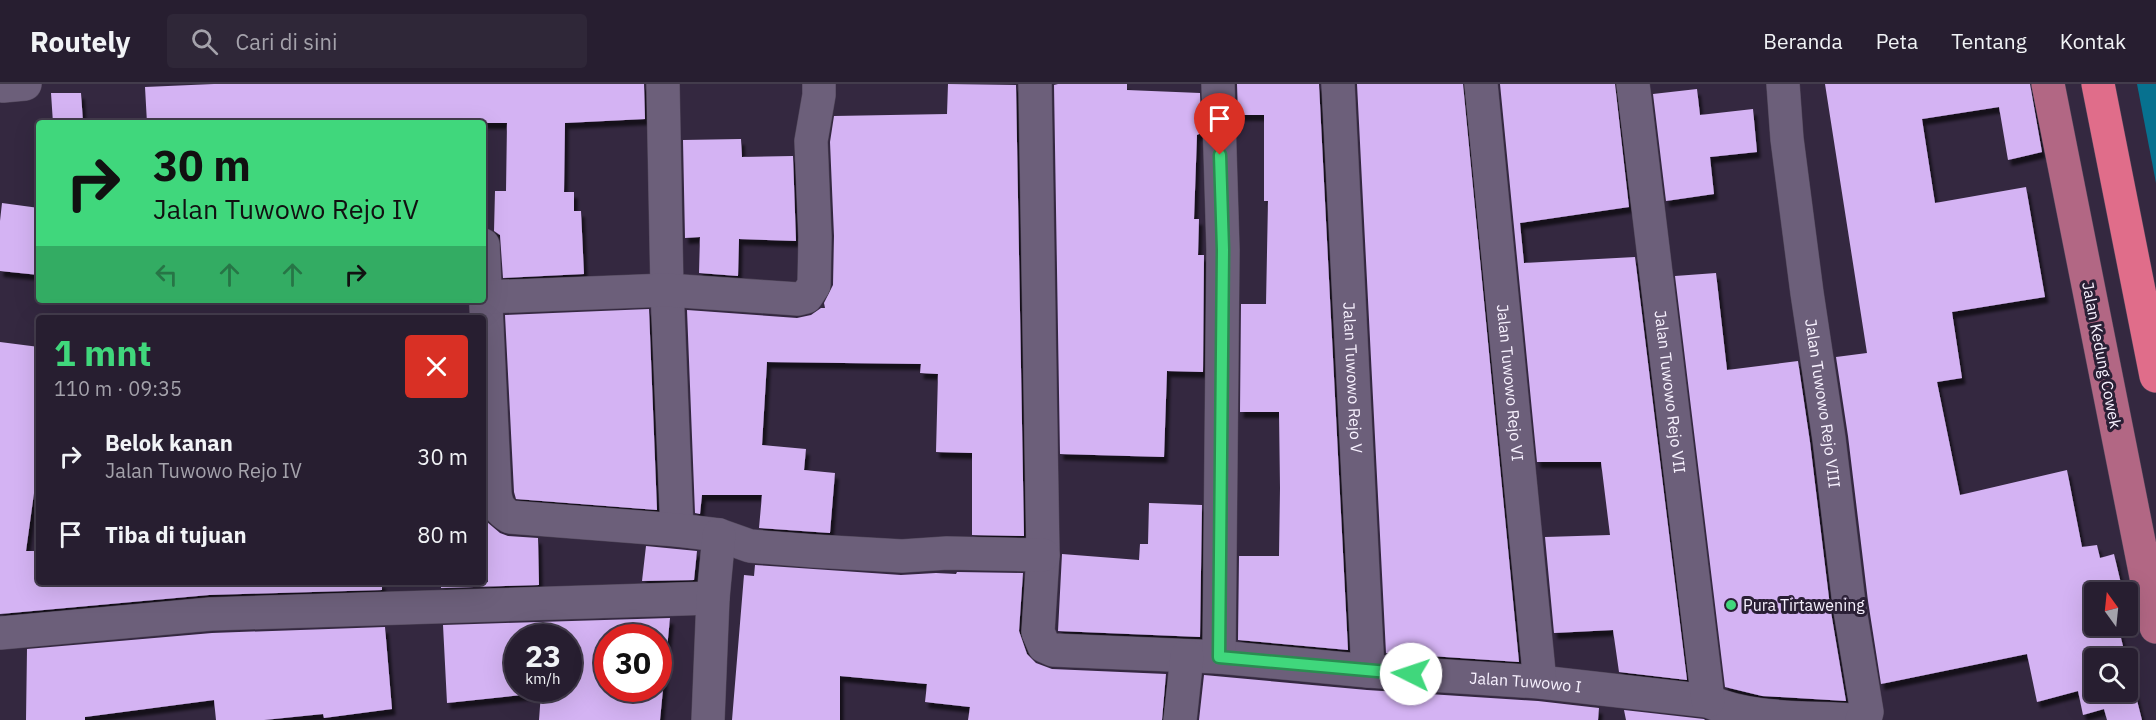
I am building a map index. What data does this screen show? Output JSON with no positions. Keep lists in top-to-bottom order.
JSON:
{
  "streets": {
    "main road": ["Jalan Kedung Cowek"],
    "street": [
      "Jalan Tuwowo Rejo V",
      "Jalan Tuwowo Rejo VI",
      "Jalan Tuwowo Rejo VII",
      "Jalan Tuwowo Rejo VIII",
      "Jalan Tuwowo I"
    ]
  },
  "crossings": [
    ["Jalan Tuwowo Rejo V", "Jalan Tuwowo I"],
    ["Jalan Tuwowo Rejo VI", "Jalan Tuwowo I"],
    ["Jalan Tuwowo Rejo VII", "Jalan Tuwowo I"]
  ],
  "places": ["Pura Tirtawening"],
  "north": "top",
  "page": {
    "header": "Routely",
    "search": "Cari di sini",
    "nav": [
      "Beranda",
      "Peta",
      "Tentang",
      "Kontak"
    ],
    "turn": ["30 m", "Jalan Tuwowo Rejo IV"],
    "heading": ["1 mnt", "110 m · 09:35"],
    "list": [
      {
        "name": "Belok kanan",
        "note": "Jalan Tuwowo Rejo IV",
        "value": "30 m"
      },
      {
        "name": "Tiba di tujuan",
        "value": "80 m"
      }
    ],
    "speed": "23 km/h",
    "limit": "30"
  }
}
